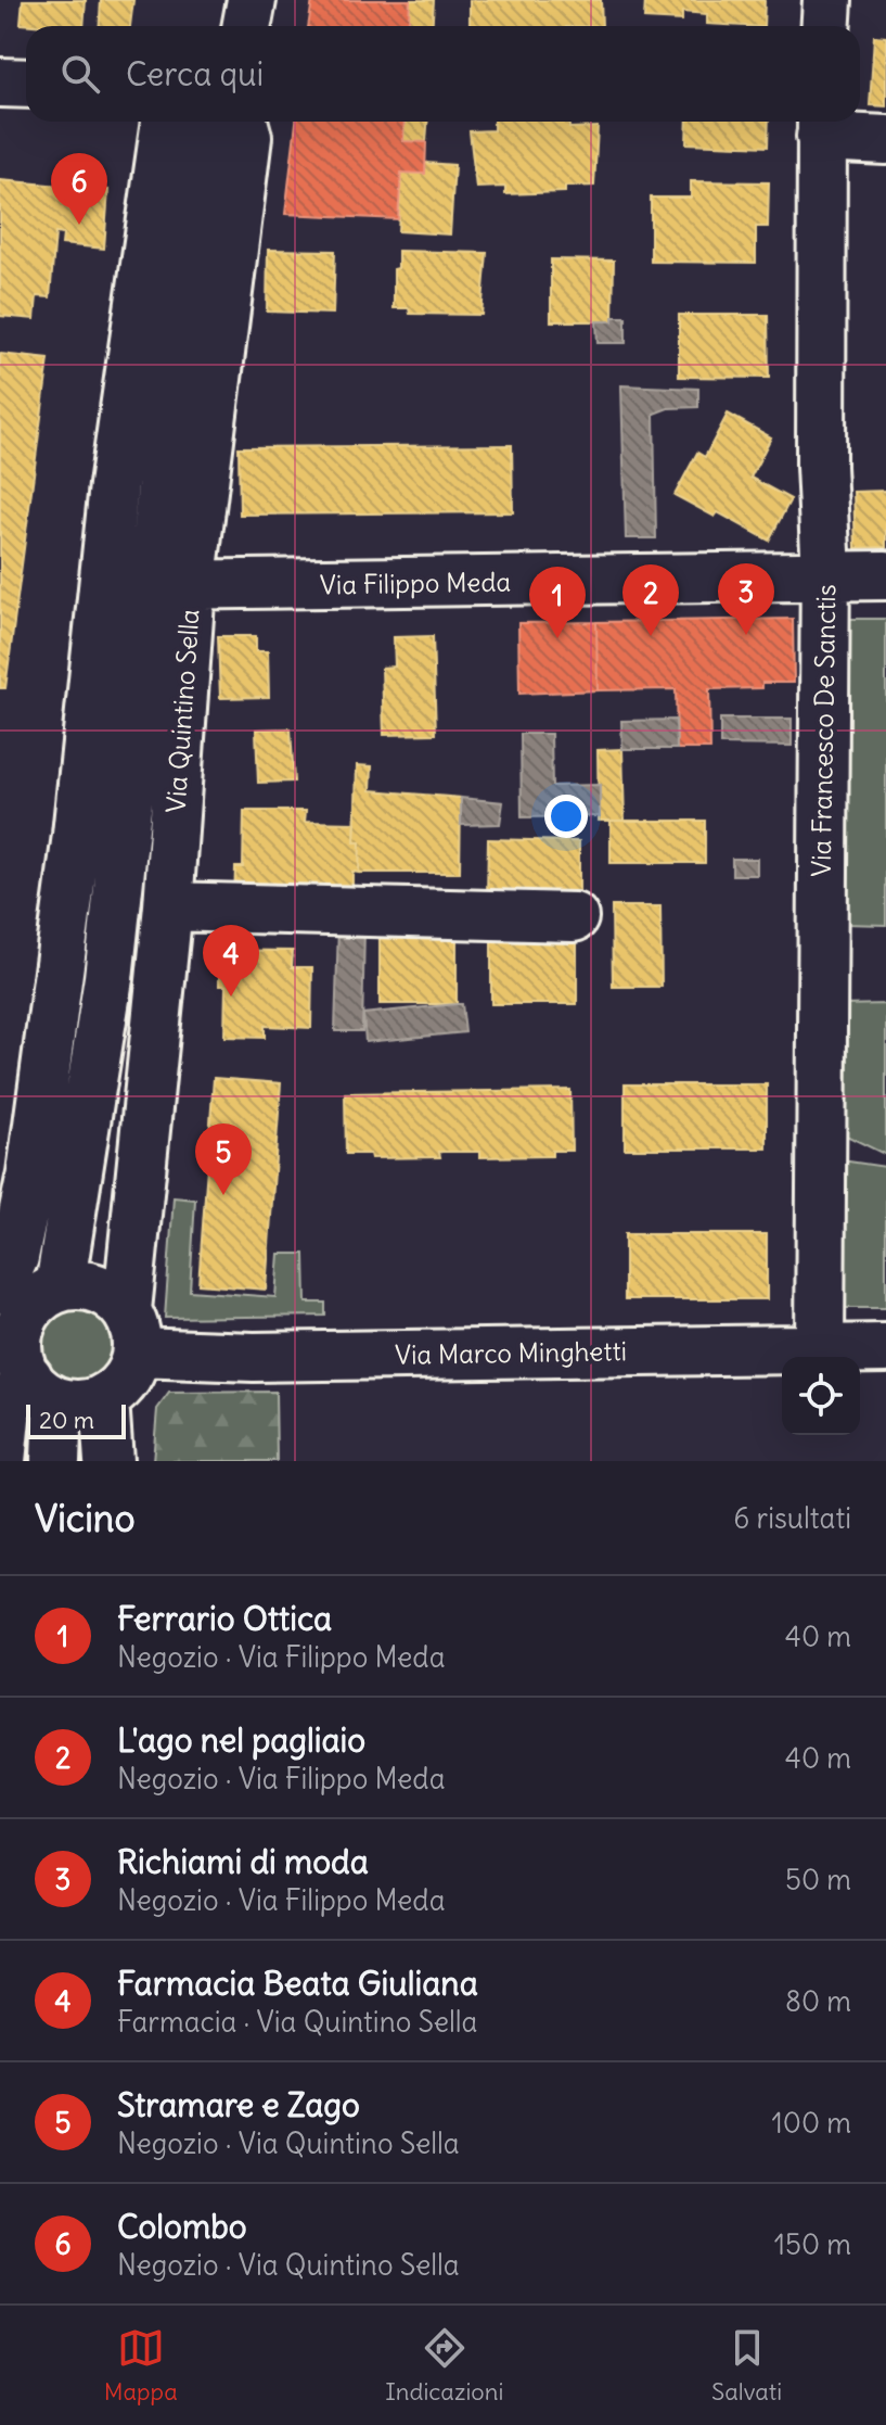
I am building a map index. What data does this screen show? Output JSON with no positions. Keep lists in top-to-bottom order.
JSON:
{
  "streets": {
    "street": [
      "Via Filippo Meda",
      "Via Quintino Sella",
      "Via Francesco De Sanctis",
      "Via Marco Minghetti"
    ]
  },
  "crossings": [
    ["Via Filippo Meda", "Via Quintino Sella"],
    ["Via Filippo Meda", "Via Francesco De Sanctis"],
    ["Via Quintino Sella", "Via Marco Minghetti"],
    ["Via Francesco De Sanctis", "Via Marco Minghetti"]
  ],
  "scale_bar": "20 m",
  "page": {
    "search": "Cerca qui",
    "pins": [
      "6",
      "3",
      "2",
      "1",
      "4",
      "5"
    ],
    "scale": "20 m",
    "heading": ["Vicino", "6 risultati"],
    "list": [
      {
        "mark": "1",
        "name": "Ferrario Ottica",
        "note": "Negozio · Via Filippo Meda",
        "value": "40 m"
      },
      {
        "mark": "2",
        "name": "L'ago nel pagliaio",
        "note": "Negozio · Via Filippo Meda",
        "value": "40 m"
      },
      {
        "mark": "3",
        "name": "Richiami di moda",
        "note": "Negozio · Via Filippo Meda",
        "value": "50 m"
      },
      {
        "mark": "4",
        "name": "Farmacia Beata Giuliana",
        "note": "Farmacia · Via Quintino Sella",
        "value": "80 m"
      },
      {
        "mark": "5",
        "name": "Stramare e Zago",
        "note": "Negozio · Via Quintino Sella",
        "value": "100 m"
      },
      {
        "mark": "6",
        "name": "Colombo",
        "note": "Negozio · Via Quintino Sella",
        "value": "150 m"
      }
    ],
    "nav": ["Mappa", "Indicazioni", "Salvati"]
  }
}
